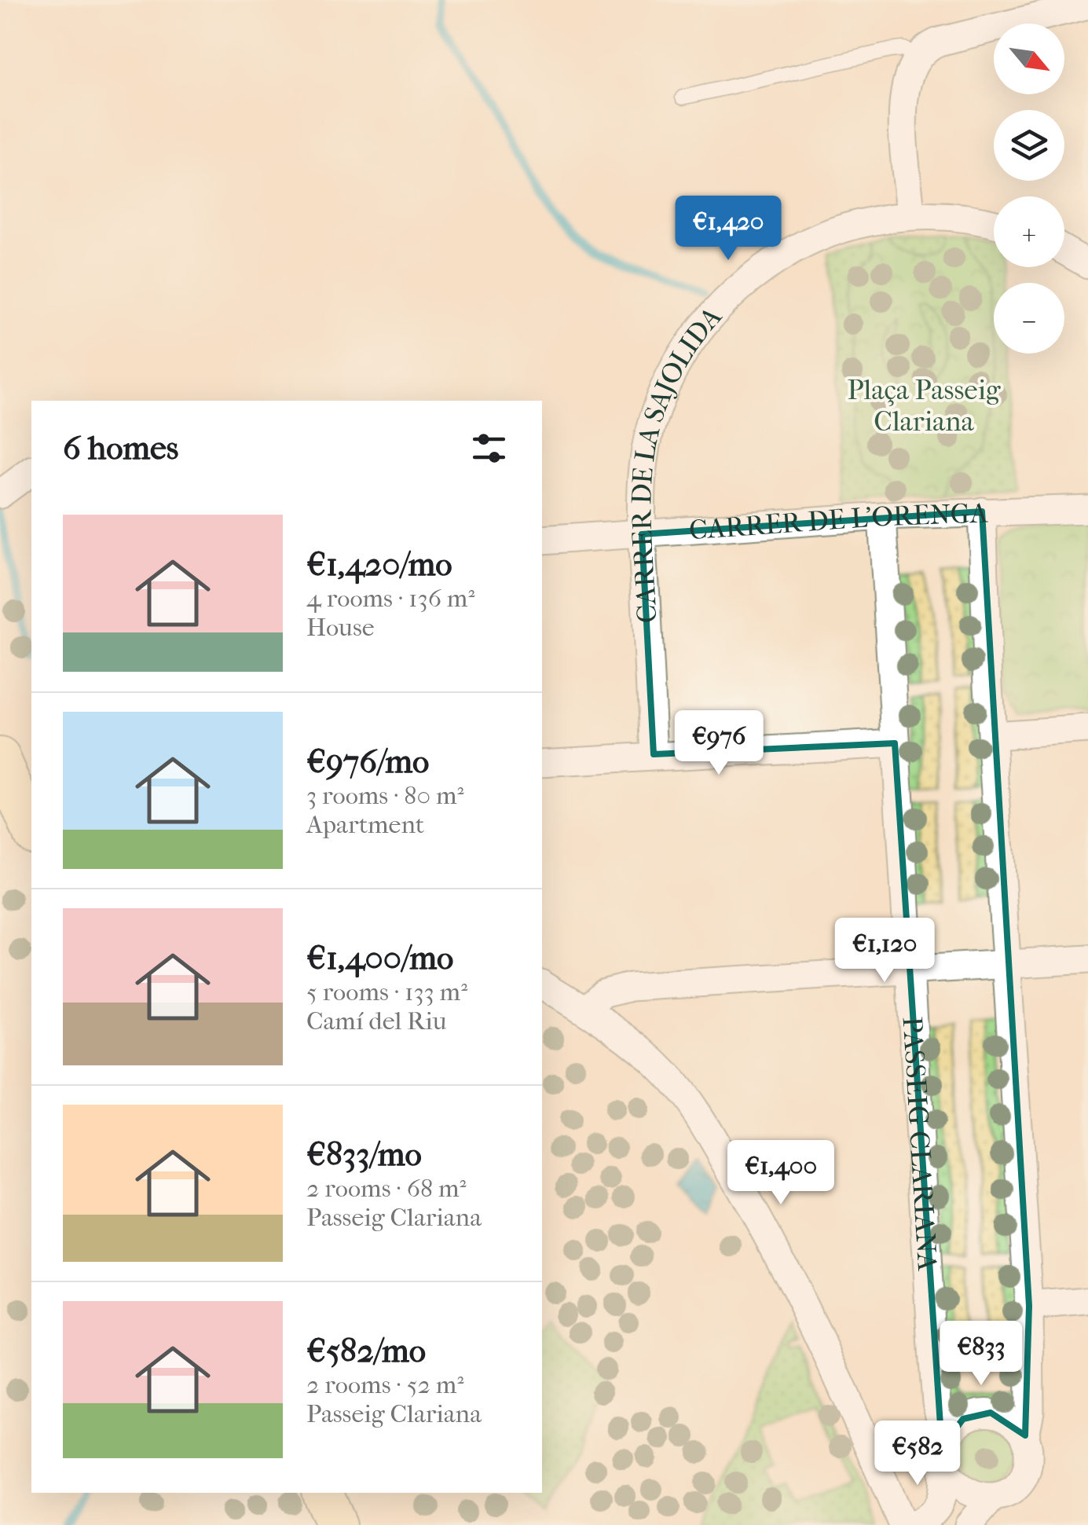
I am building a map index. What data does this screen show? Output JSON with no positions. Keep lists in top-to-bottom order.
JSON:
{
  "streets": {
    "street": ["CARRER DE LA SAJOLIDA", "CARRER DE L'ORENGA", "PASSEIG CLARIANA"]
  },
  "crossings": [
    ["CARRER DE LA SAJOLIDA", "CARRER DE L'ORENGA"],
    ["CARRER DE L'ORENGA", "PASSEIG CLARIANA"]
  ],
  "parks": ["Plaça Passeig Clariana"],
  "north": "bottom right",
  "page": {
    "map_buttons": ["+", "−"],
    "price": [
      "€1,420",
      "€976",
      "€1,120",
      "€1,400",
      "€833",
      "€582"
    ],
    "heading": "6 homes",
    "list": [
      {
        "name": "€1,420/mo",
        "note": "4 rooms · 136 m² · House"
      },
      {
        "name": "€976/mo",
        "note": "3 rooms · 80 m² · Apartment"
      },
      {
        "name": "€1,400/mo",
        "note": "5 rooms · 133 m² · Camí del Riu"
      },
      {
        "name": "€833/mo",
        "note": "2 rooms · 68 m² · Passeig Clariana"
      },
      {
        "name": "€582/mo",
        "note": "2 rooms · 52 m² · Passeig Clariana"
      }
    ]
  }
}
